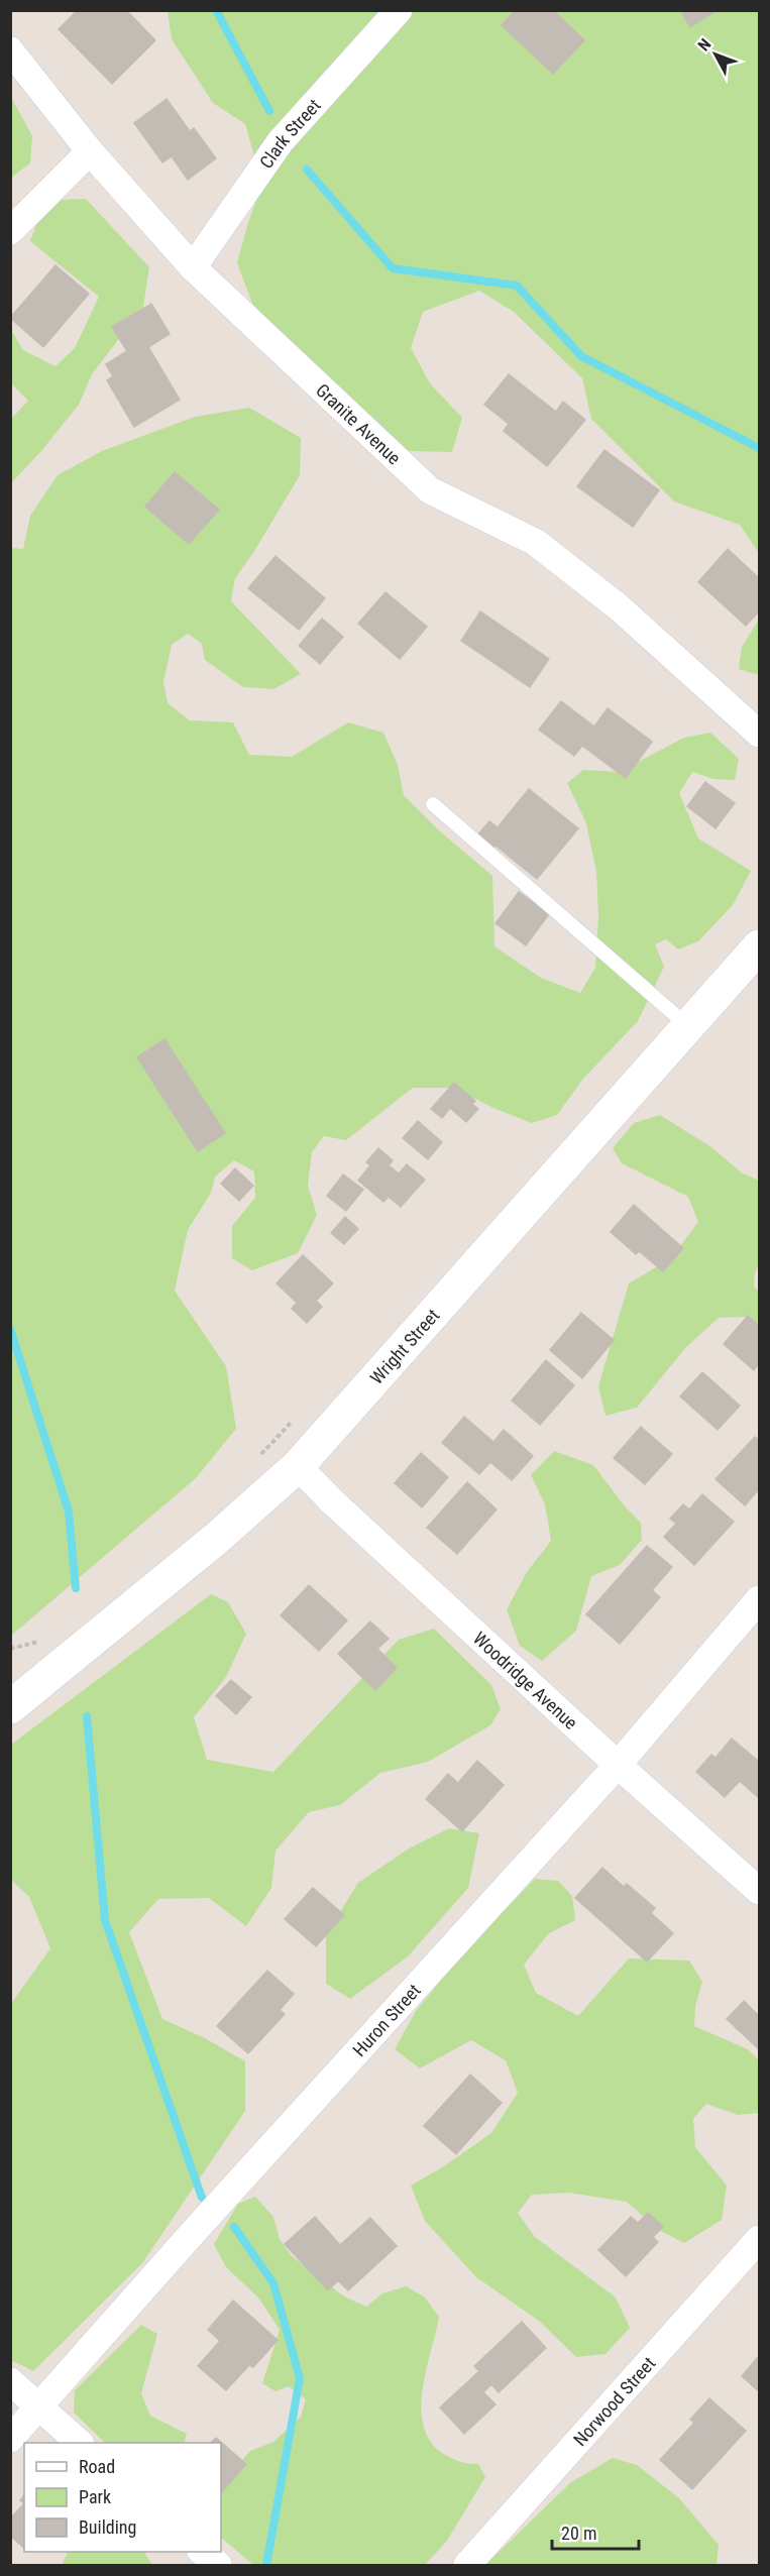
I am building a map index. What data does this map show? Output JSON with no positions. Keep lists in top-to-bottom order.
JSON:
{
  "streets": {
    "main road": ["Wright Street"],
    "street": [
      "Clark Street",
      "Granite Avenue",
      "Woodridge Avenue",
      "Huron Street",
      "Norwood Street"
    ]
  },
  "crossings": [
    ["Clark Street", "Granite Avenue"],
    ["Wright Street", "Woodridge Avenue"],
    ["Woodridge Avenue", "Huron Street"]
  ],
  "legend": ["Road", "Park", "Building"],
  "scale_bar": "20 m",
  "north": "top left"
}
